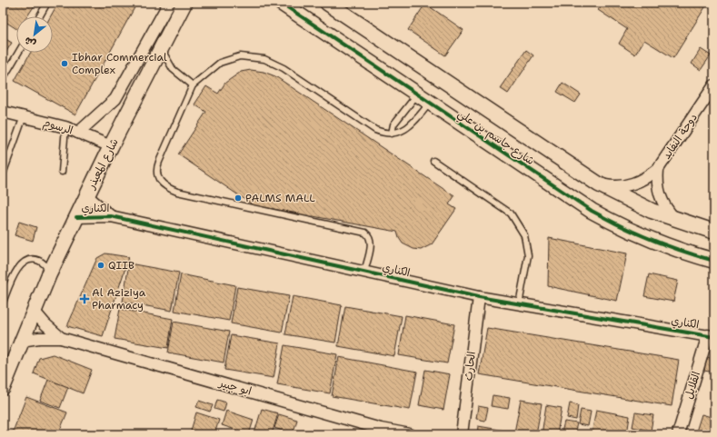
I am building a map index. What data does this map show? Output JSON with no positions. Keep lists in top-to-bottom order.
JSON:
{
  "streets": {
    "street": [
      "الرسوم",
      "دوحة النفايد",
      "شارع جاسم بن علي",
      "شارع المعيذر",
      "الكناري",
      "الحارث",
      "القلايل",
      "ابو جبير"
    ]
  },
  "crossings": [
    ["الرسوم", "شارع المعيذر"],
    ["دوحة النفايد", "شارع جاسم بن علي"],
    ["شارع المعيذر", "الكناري"],
    ["شارع المعيذر", "ابو جبير"],
    ["الكناري", "الحارث"],
    ["الكناري", "القلايل"]
  ],
  "places": {
    "other": ["Ibhar Commercial Complex", "PALMS MALL", "QIIB"],
    "health": ["Al Aziziya Pharmacy"]
  },
  "north": "bottom left"
}
